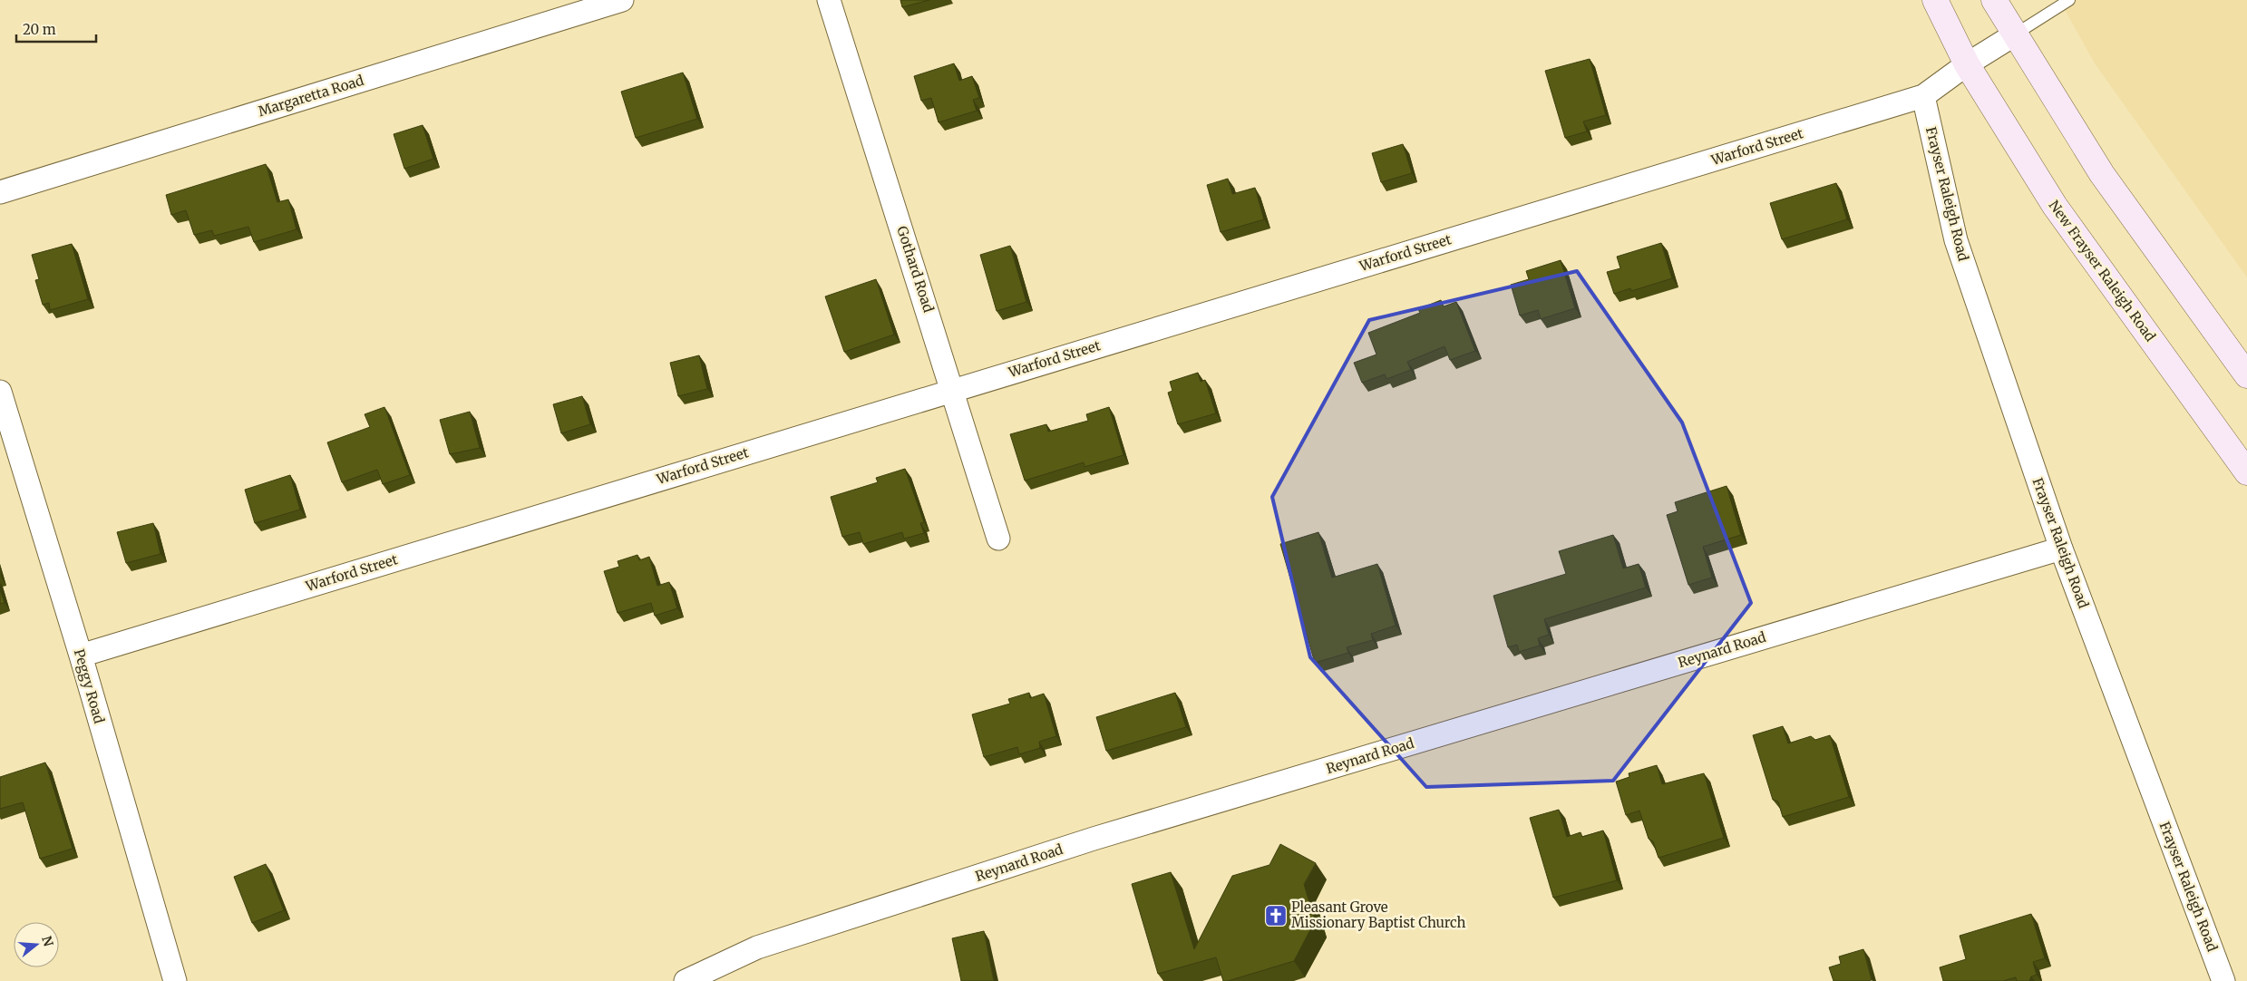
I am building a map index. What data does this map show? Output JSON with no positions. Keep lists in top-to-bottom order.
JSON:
{
  "streets": {
    "main road": ["New Frayser Raleigh Road"],
    "street": [
      "Margaretta Road",
      "Warford Street",
      "Frayser Raleigh Road",
      "Gothard Road",
      "Reynard Road",
      "Peggy Road"
    ]
  },
  "crossings": [
    ["Warford Street", "Frayser Raleigh Road"],
    ["Warford Street", "Gothard Road"],
    ["Warford Street", "New Frayser Raleigh Road"],
    ["Warford Street", "Peggy Road"],
    ["Frayser Raleigh Road", "Reynard Road"]
  ],
  "places": {
    "church": ["Pleasant Grove Missionary Baptist Church"]
  },
  "scale_bar": "20 m",
  "north": "right"
}
